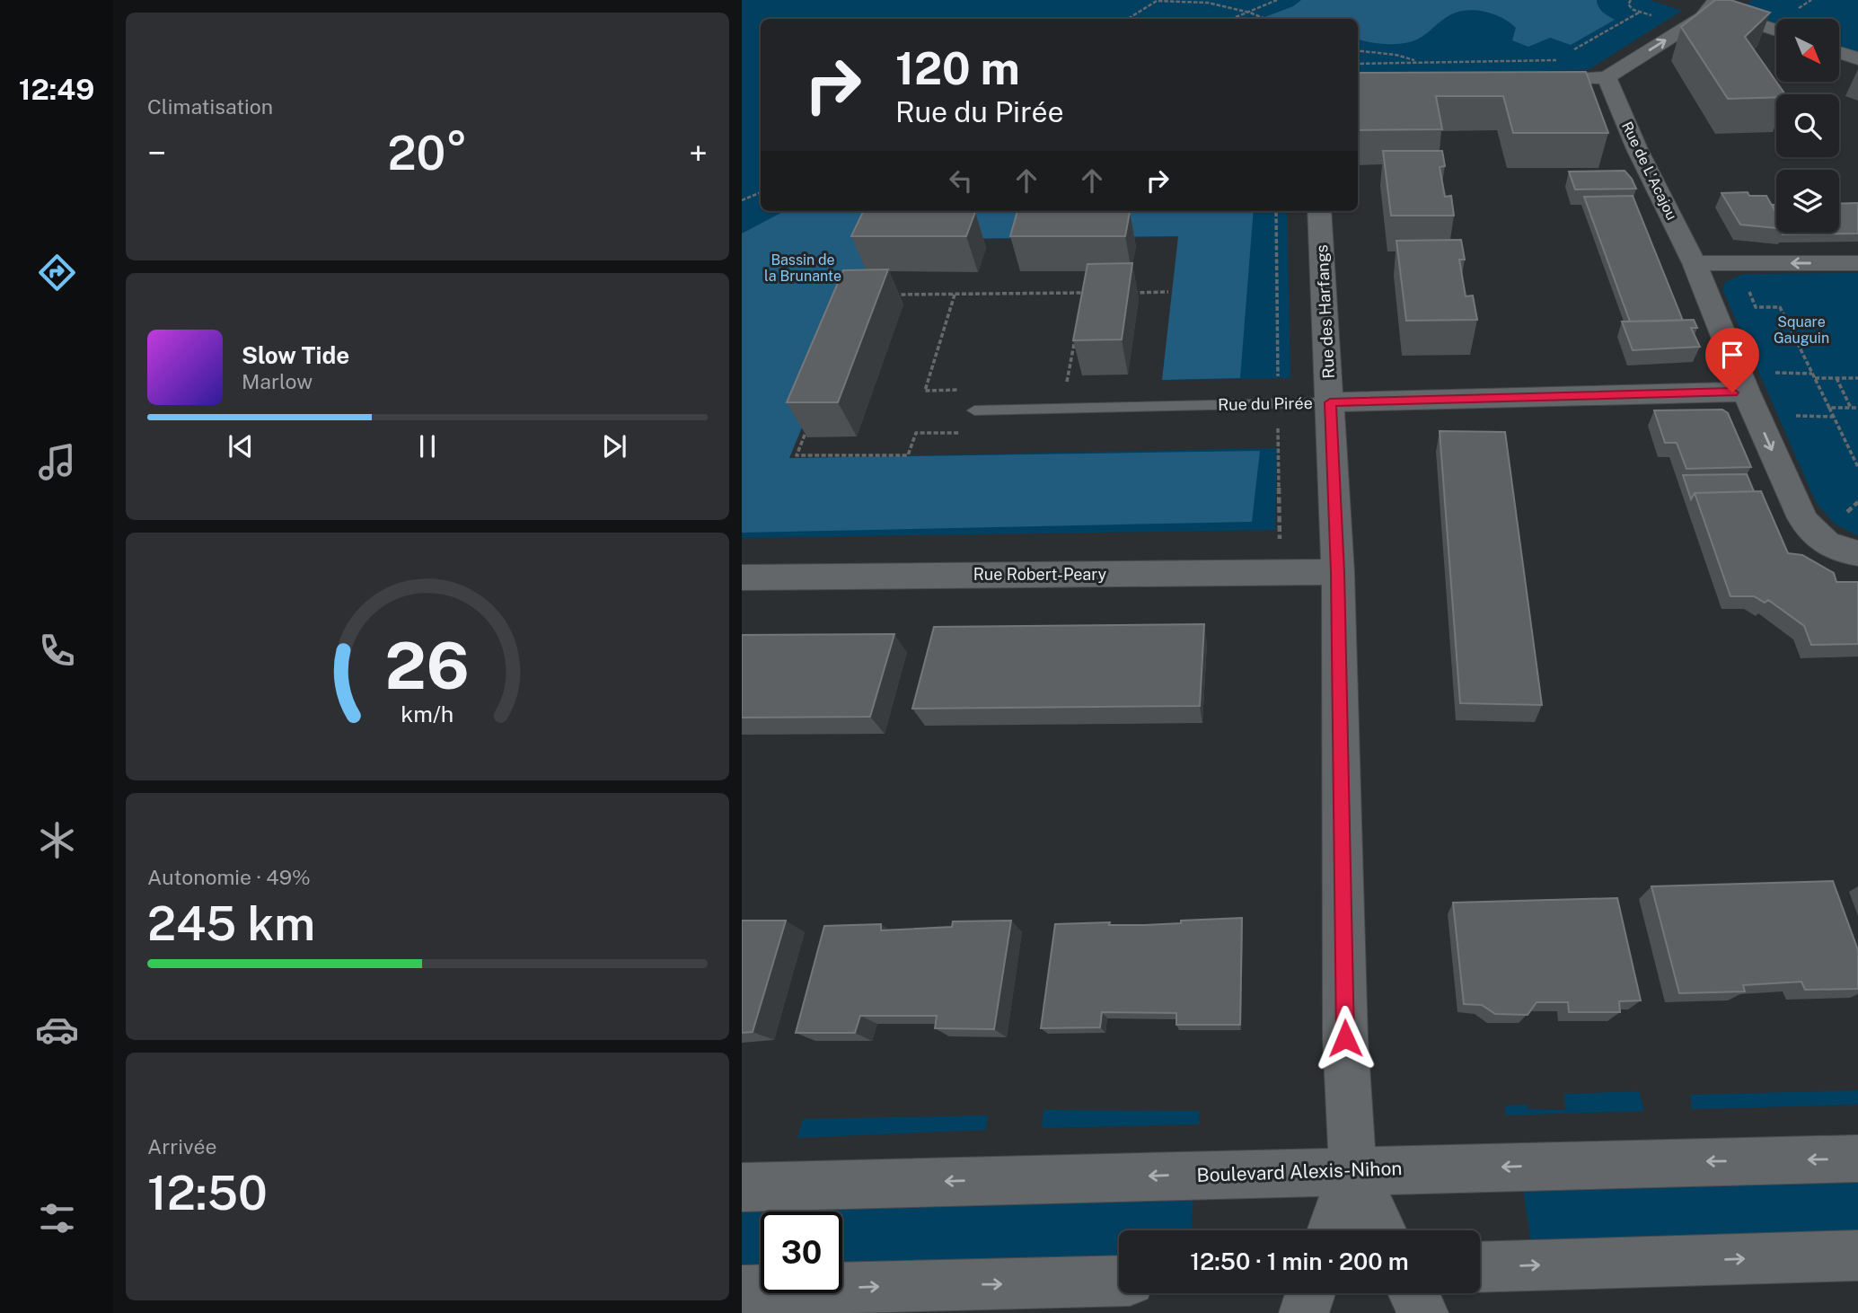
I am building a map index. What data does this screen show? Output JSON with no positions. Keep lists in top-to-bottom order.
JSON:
{
  "streets": {
    "street": [
      "Rue de L'Acajou",
      "Rue des Harfangs",
      "Rue du Pirée",
      "Rue Robert-Peary",
      "Boulevard Alexis-Nihon"
    ]
  },
  "crossings": [
    ["Rue de L'Acajou", "Rue du Pirée"],
    ["Rue des Harfangs", "Rue du Pirée"],
    ["Rue des Harfangs", "Rue Robert-Peary"],
    ["Rue des Harfangs", "Boulevard Alexis-Nihon"]
  ],
  "one_way": ["Rue de L'Acajou"],
  "parks": ["Bassin de la Brunante", "Square Gauguin"],
  "north": "bottom right",
  "page": {
    "tabs": "12:49",
    "tile": [
      "Climatisation",
      ["Autonomie · 49%", "245 km"],
      ["Arrivée", "12:50"]
    ],
    "turn": ["120 m", "Rue du Pirée"],
    "heat": ["−", "20°", "+"],
    "song": ["Slow Tide", "Marlow"],
    "limit": "30",
    "trip": "12:50 · 1 min · 200 m",
    "gauge": ["26", "km/h"]
  }
}
